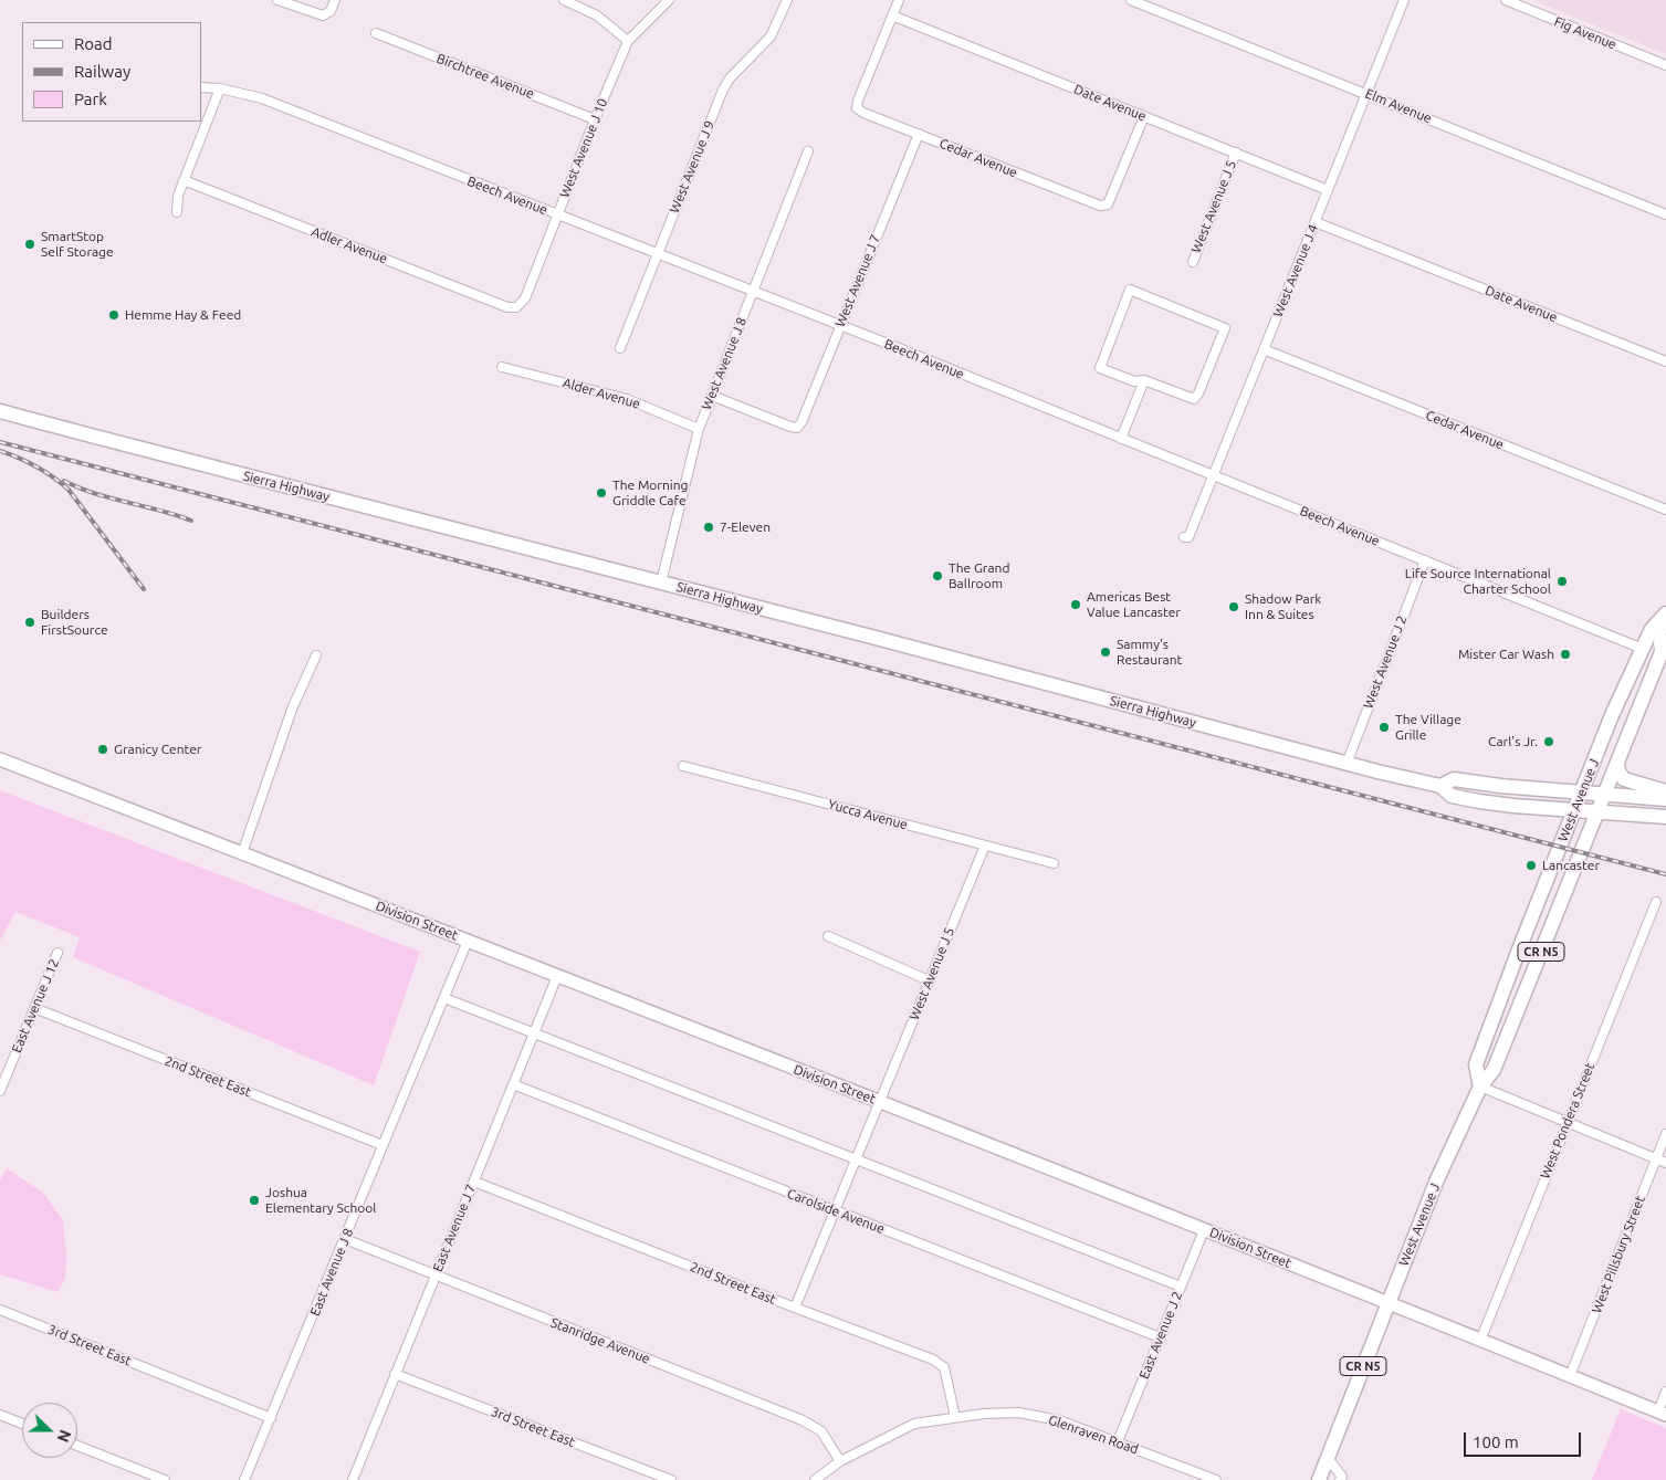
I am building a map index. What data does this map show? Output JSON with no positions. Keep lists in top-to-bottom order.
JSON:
{
  "streets": {
    "main road": [
      "Sierra Highway",
      "West Avenue J",
      "Division Street",
      "CR N5"
    ],
    "street": [
      "Fig Avenue",
      "Birchtree Avenue",
      "Date Avenue",
      "Elm Avenue",
      "West Avenue J 10",
      "Cedar Avenue",
      "West Avenue J 9",
      "Beech Avenue",
      "West Avenue J 5",
      "Adler Avenue",
      "West Avenue J 4",
      "West Avenue J 7",
      "West Avenue J 8",
      "Alder Avenue",
      "West Avenue J 2",
      "Yucca Avenue",
      "East Avenue J 12",
      "2nd Street East",
      "West Pondera Street",
      "Carolside Avenue",
      "East Avenue J 7",
      "West Pillsbury Street",
      "East Avenue J 8",
      "East Avenue J 2",
      "Stanridge Avenue",
      "3rd Street East",
      "Glenraven Road"
    ]
  },
  "crossings": [
    ["Birchtree Avenue", "West Avenue J 10"],
    ["Date Avenue", "Cedar Avenue"],
    ["Date Avenue", "West Avenue J 5"],
    ["Date Avenue", "West Avenue J 4"],
    ["Elm Avenue", "West Avenue J 4"],
    ["West Avenue J 10", "Beech Avenue"],
    ["West Avenue J 10", "Adler Avenue"],
    ["Cedar Avenue", "West Avenue J 4"],
    ["Cedar Avenue", "West Avenue J 7"],
    ["West Avenue J 9", "Beech Avenue"],
    ["Beech Avenue", "West Avenue J 4"],
    ["Beech Avenue", "West Avenue J 7"],
    ["Beech Avenue", "West Avenue J 8"],
    ["Beech Avenue", "West Avenue J 2"],
    ["Beech Avenue", "West Avenue J"],
    ["West Avenue J 5", "Yucca Avenue"],
    ["West Avenue J 5", "Division Street"],
    ["West Avenue J 5", "2nd Street East"],
    ["West Avenue J 5", "Carolside Avenue"],
    ["West Avenue J 7", "West Avenue J 8"],
    ["West Avenue J 8", "Alder Avenue"],
    ["West Avenue J 8", "Sierra Highway"],
    ["Sierra Highway", "West Avenue J 2"],
    ["Sierra Highway", "West Avenue J"],
    ["West Avenue J", "Division Street"],
    ["West Avenue J", "CR N5"],
    ["Division Street", "CR N5"],
    ["Division Street", "West Pondera Street"],
    ["Division Street", "East Avenue J 7"],
    ["Division Street", "West Pillsbury Street"],
    ["Division Street", "East Avenue J 8"],
    ["Division Street", "East Avenue J 2"],
    ["East Avenue J 12", "2nd Street East"],
    ["2nd Street East", "East Avenue J 7"],
    ["2nd Street East", "East Avenue J 8"],
    ["2nd Street East", "Glenraven Road"],
    ["Carolside Avenue", "East Avenue J 7"],
    ["Carolside Avenue", "East Avenue J 2"],
    ["East Avenue J 7", "Stanridge Avenue"],
    ["East Avenue J 7", "3rd Street East"],
    ["East Avenue J 8", "Stanridge Avenue"],
    ["East Avenue J 8", "3rd Street East"],
    ["East Avenue J 2", "Glenraven Road"],
    ["Stanridge Avenue", "Glenraven Road"]
  ],
  "places": [
    "SmartStop Self Storage",
    "Hemme Hay & Feed",
    "The Morning Griddle Cafe",
    "7-Eleven",
    "The Grand Ballroom",
    "Life Source International Charter School",
    "Americas Best Value Lancaster",
    "Shadow Park Inn & Suites",
    "Builders FirstSource",
    "Sammy's Restaurant",
    "Mister Car Wash",
    "The Village Grille",
    "Carl's Jr.",
    "Granicy Center",
    "Lancaster",
    "Joshua Elementary School"
  ],
  "legend": ["Road", "Railway", "Park"],
  "scale_bar": "100 m",
  "north": "right"
}
